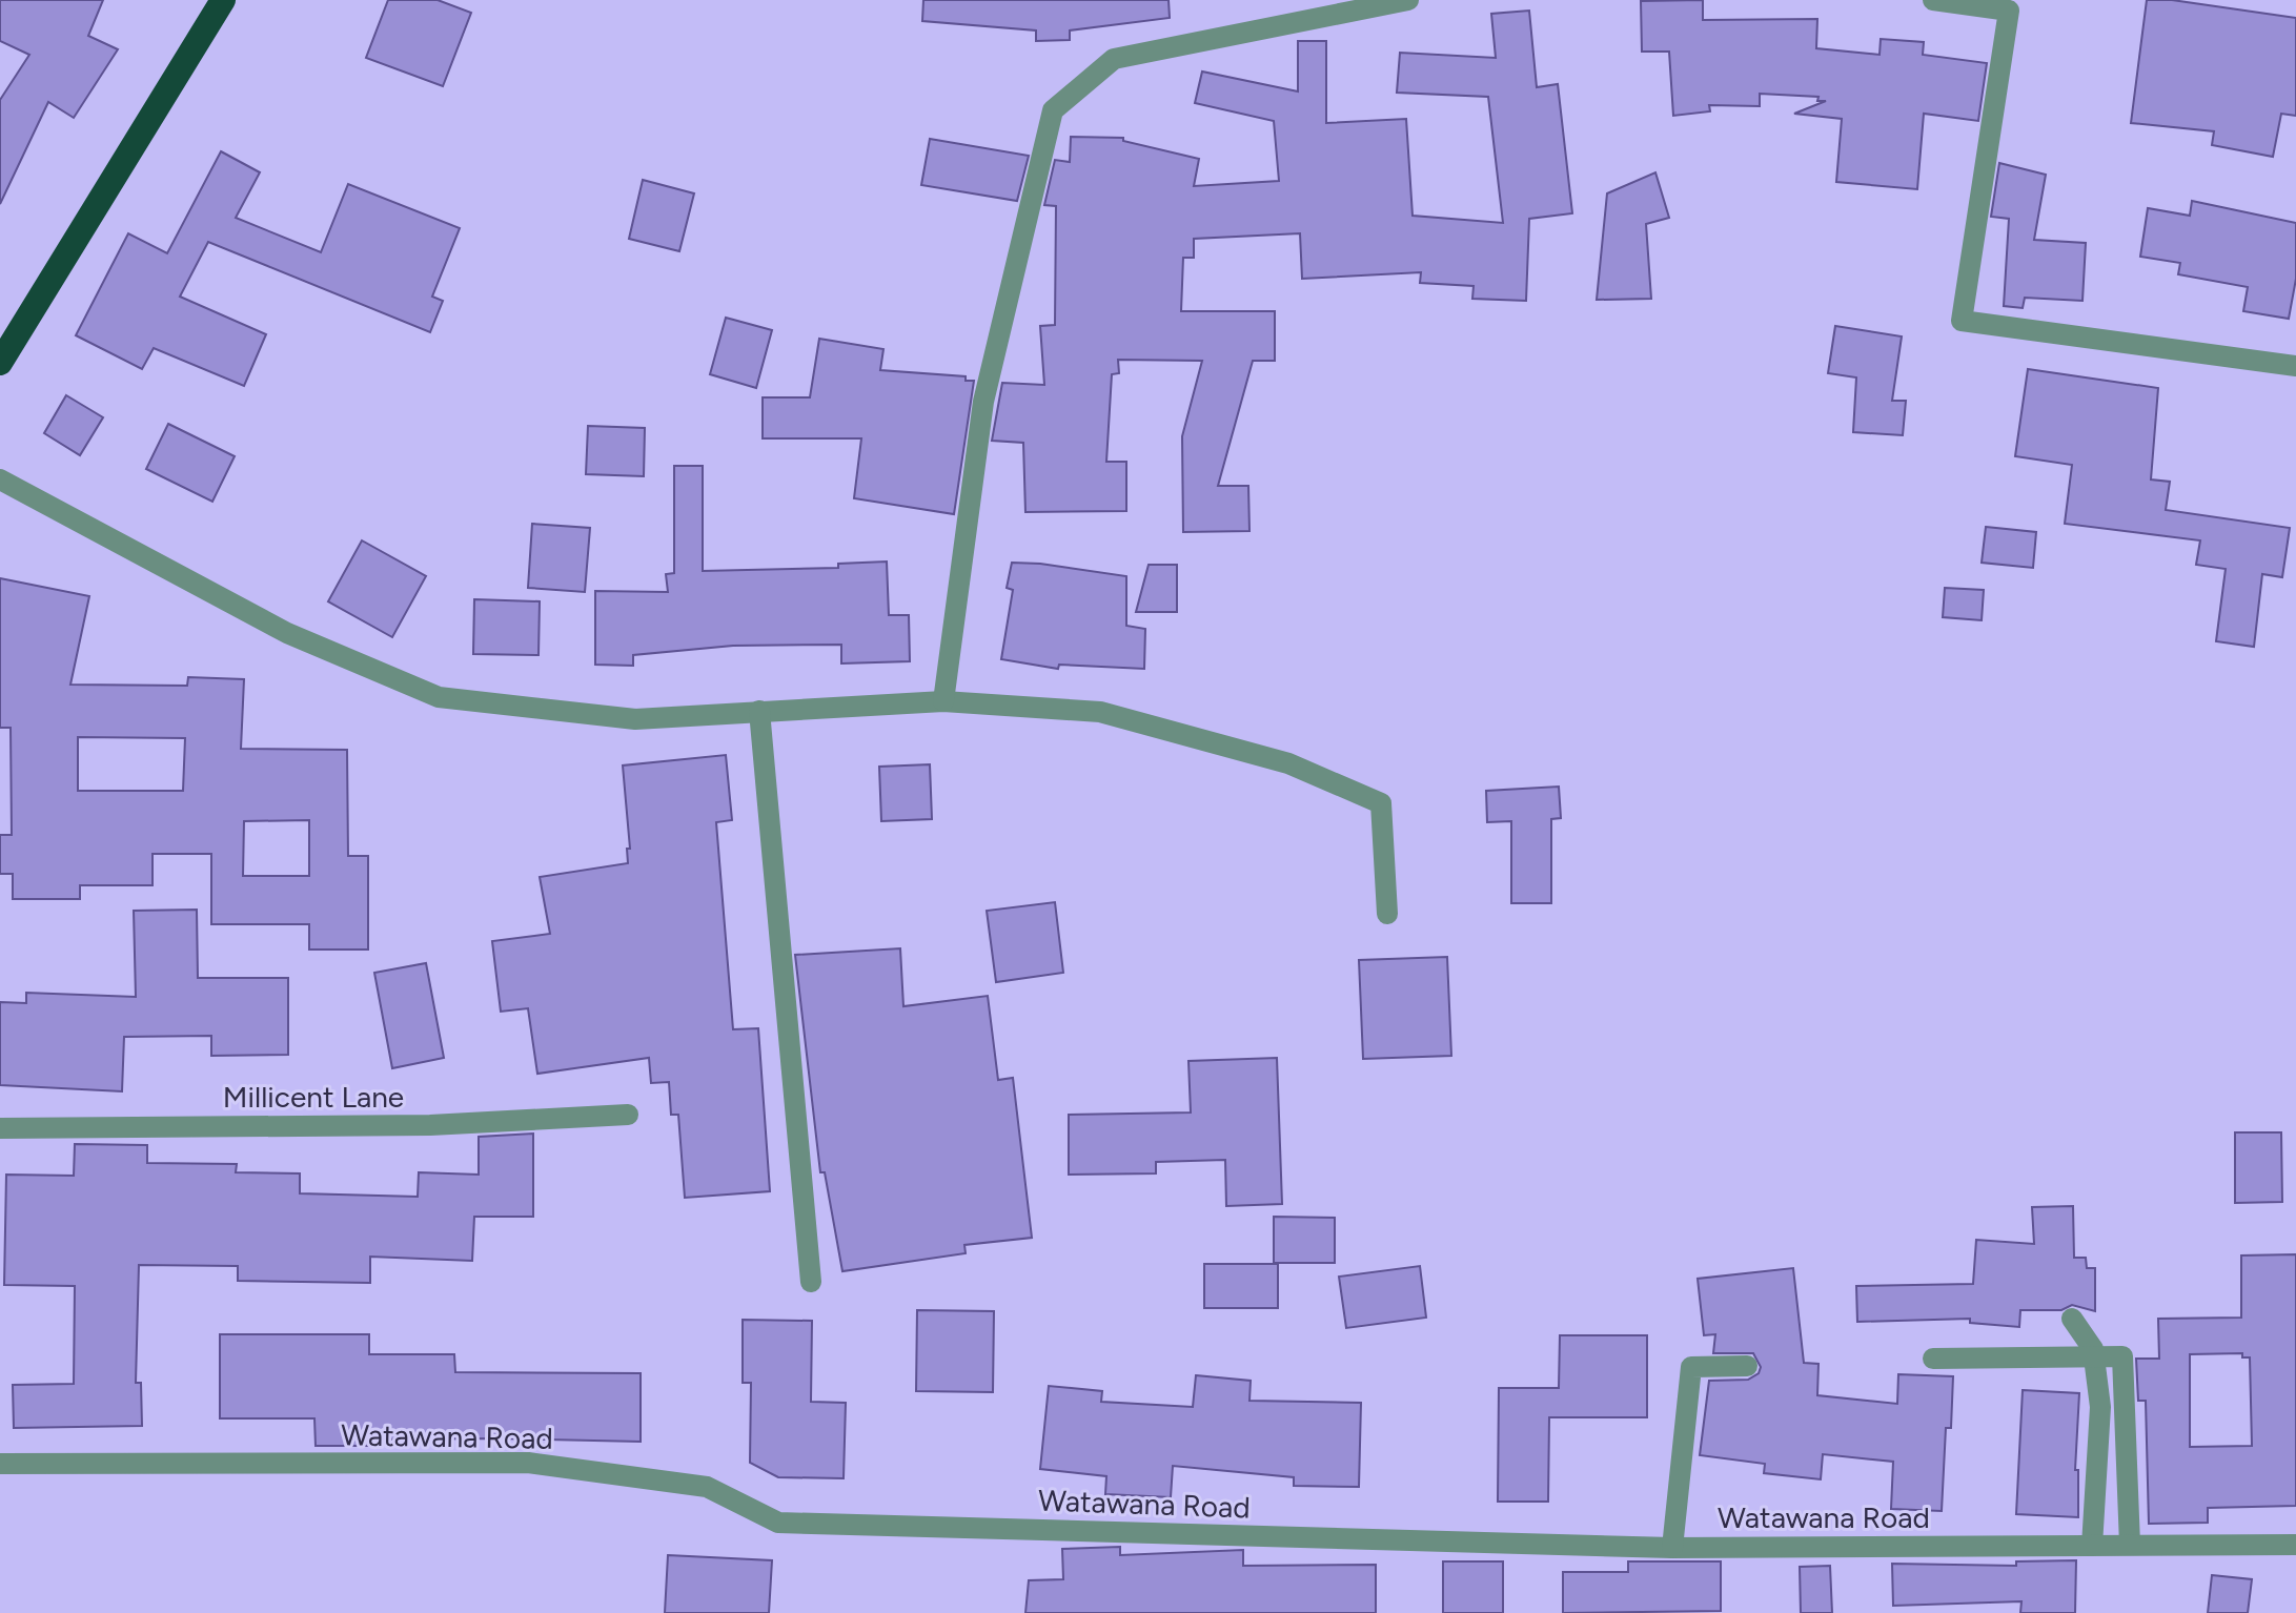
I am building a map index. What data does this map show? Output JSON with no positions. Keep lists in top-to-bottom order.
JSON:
{
  "streets": {
    "street": ["Millicent Lane", "Watawana Road"]
  }
}
